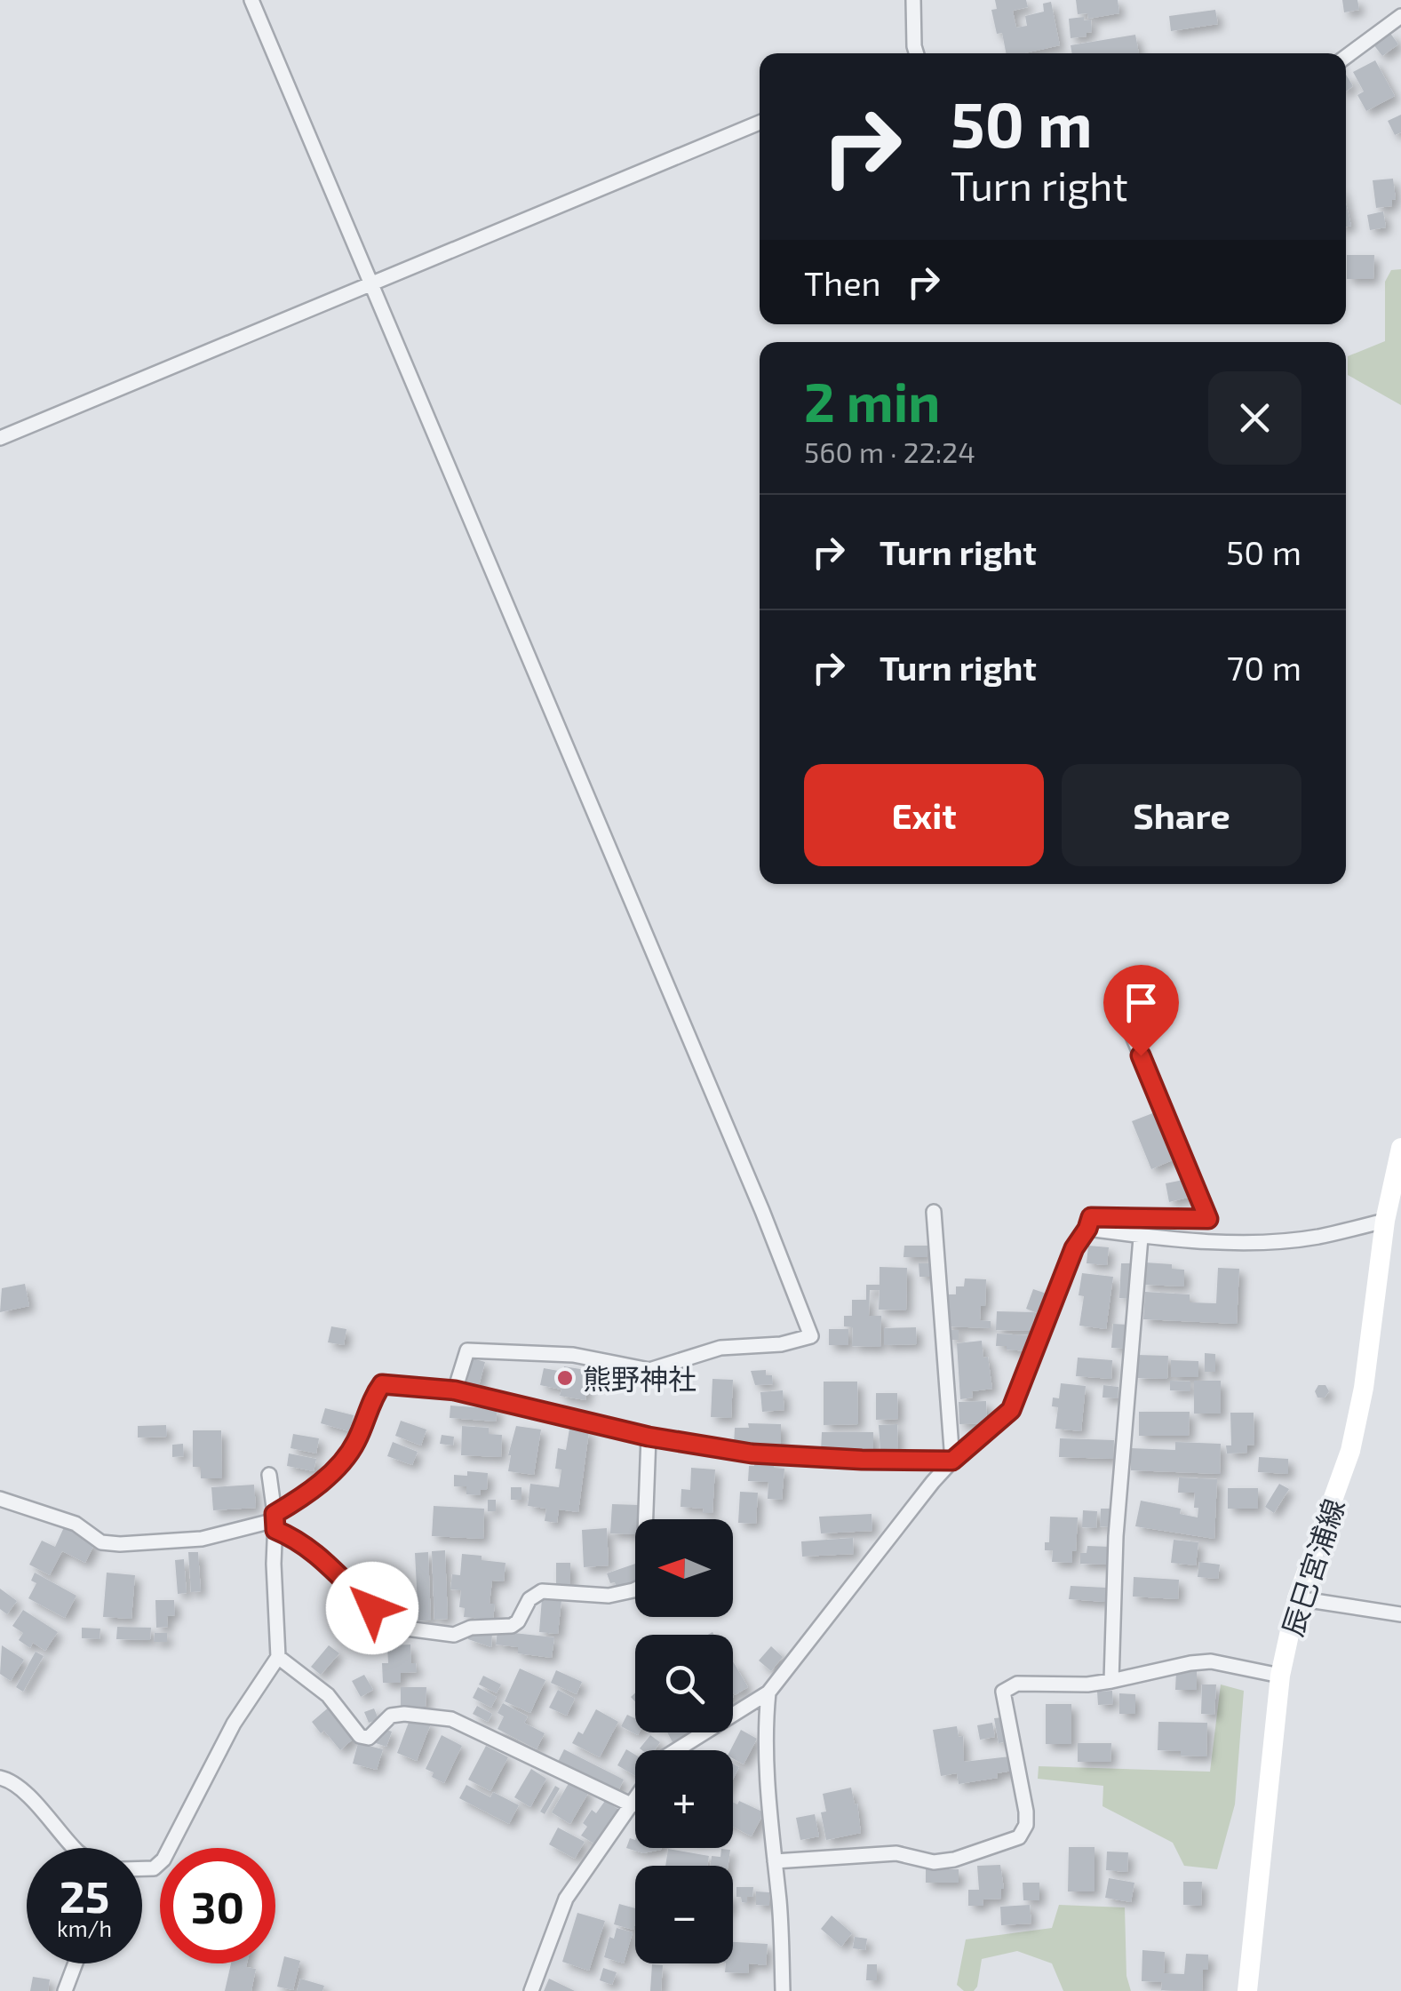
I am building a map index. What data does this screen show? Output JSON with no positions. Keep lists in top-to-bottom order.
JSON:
{
  "streets": {
    "main road": ["辰巳宮浦線"]
  },
  "places": ["熊野神社"],
  "north": "left",
  "page": {
    "turn": ["50 m", "Turn right"],
    "then": "Then",
    "heading": ["2 min", "560 m · 22:24"],
    "list": [
      {
        "name": "Turn right",
        "value": "50 m"
      },
      {
        "name": "Turn right",
        "value": "70 m"
      }
    ],
    "buttons": ["Exit", "Share"],
    "map_buttons": ["+", "−"],
    "speed": "25 km/h",
    "limit": "30"
  }
}
